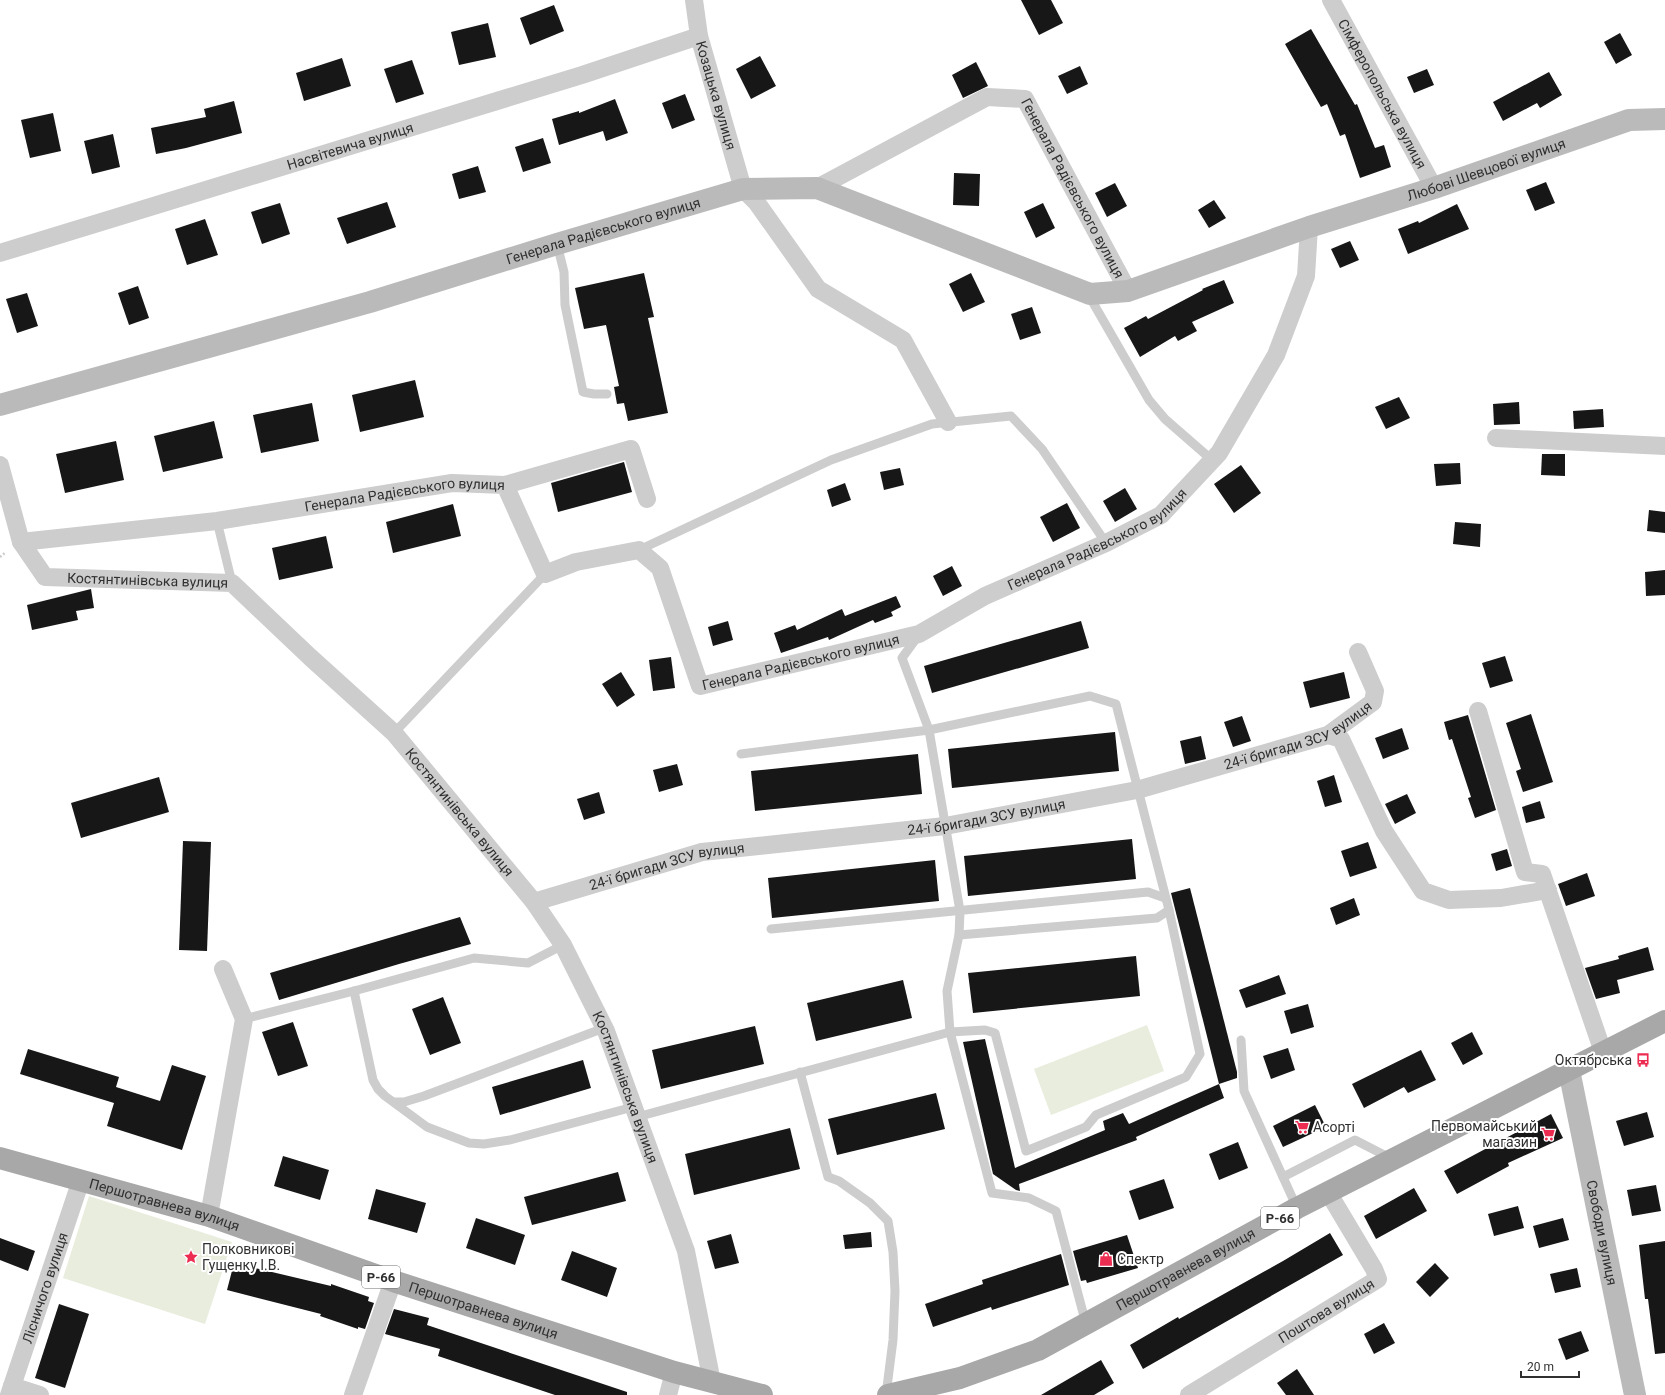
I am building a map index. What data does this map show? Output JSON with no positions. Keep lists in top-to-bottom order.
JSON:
{
  "streets": {
    "main road": ["Першотравнева вулиця", "Р-66"],
    "street": [
      "Сімферопольська вулиця",
      "Козацька вулиця",
      "Насвітевича вулиця",
      "Любові Шевцової вулиця",
      "Генерала Радієвського вулиця",
      "Костянтинівська вулиця",
      "24-ї бригади ЗСУ вулиця",
      "Свободи вулиця",
      "Лісничого вулиця",
      "Поштова вулиця"
    ]
  },
  "crossings": [
    ["Сімферопольська вулиця", "Любові Шевцової вулиця"],
    ["Козацька вулиця", "Насвітевича вулиця"],
    ["Козацька вулиця", "Генерала Радієвського вулиця"],
    ["Любові Шевцової вулиця", "Генерала Радієвського вулиця"],
    ["Генерала Радієвського вулиця", "Костянтинівська вулиця"],
    ["Костянтинівська вулиця", "24-ї бригади ЗСУ вулиця"],
    ["Костянтинівська вулиця", "Першотравнева вулиця"],
    ["Першотравнева вулиця", "Свободи вулиця"],
    ["Першотравнева вулиця", "Лісничого вулиця"],
    ["Першотравнева вулиця", "Поштова вулиця"]
  ],
  "places": {
    "bus stop": ["Октябрська"],
    "supermarket": ["Асорті", "Первомайський магазин"],
    "place": ["Полковникові Гущенку І.В."],
    "shop": ["Спектр"]
  },
  "scale_bar": "20 m"
}
